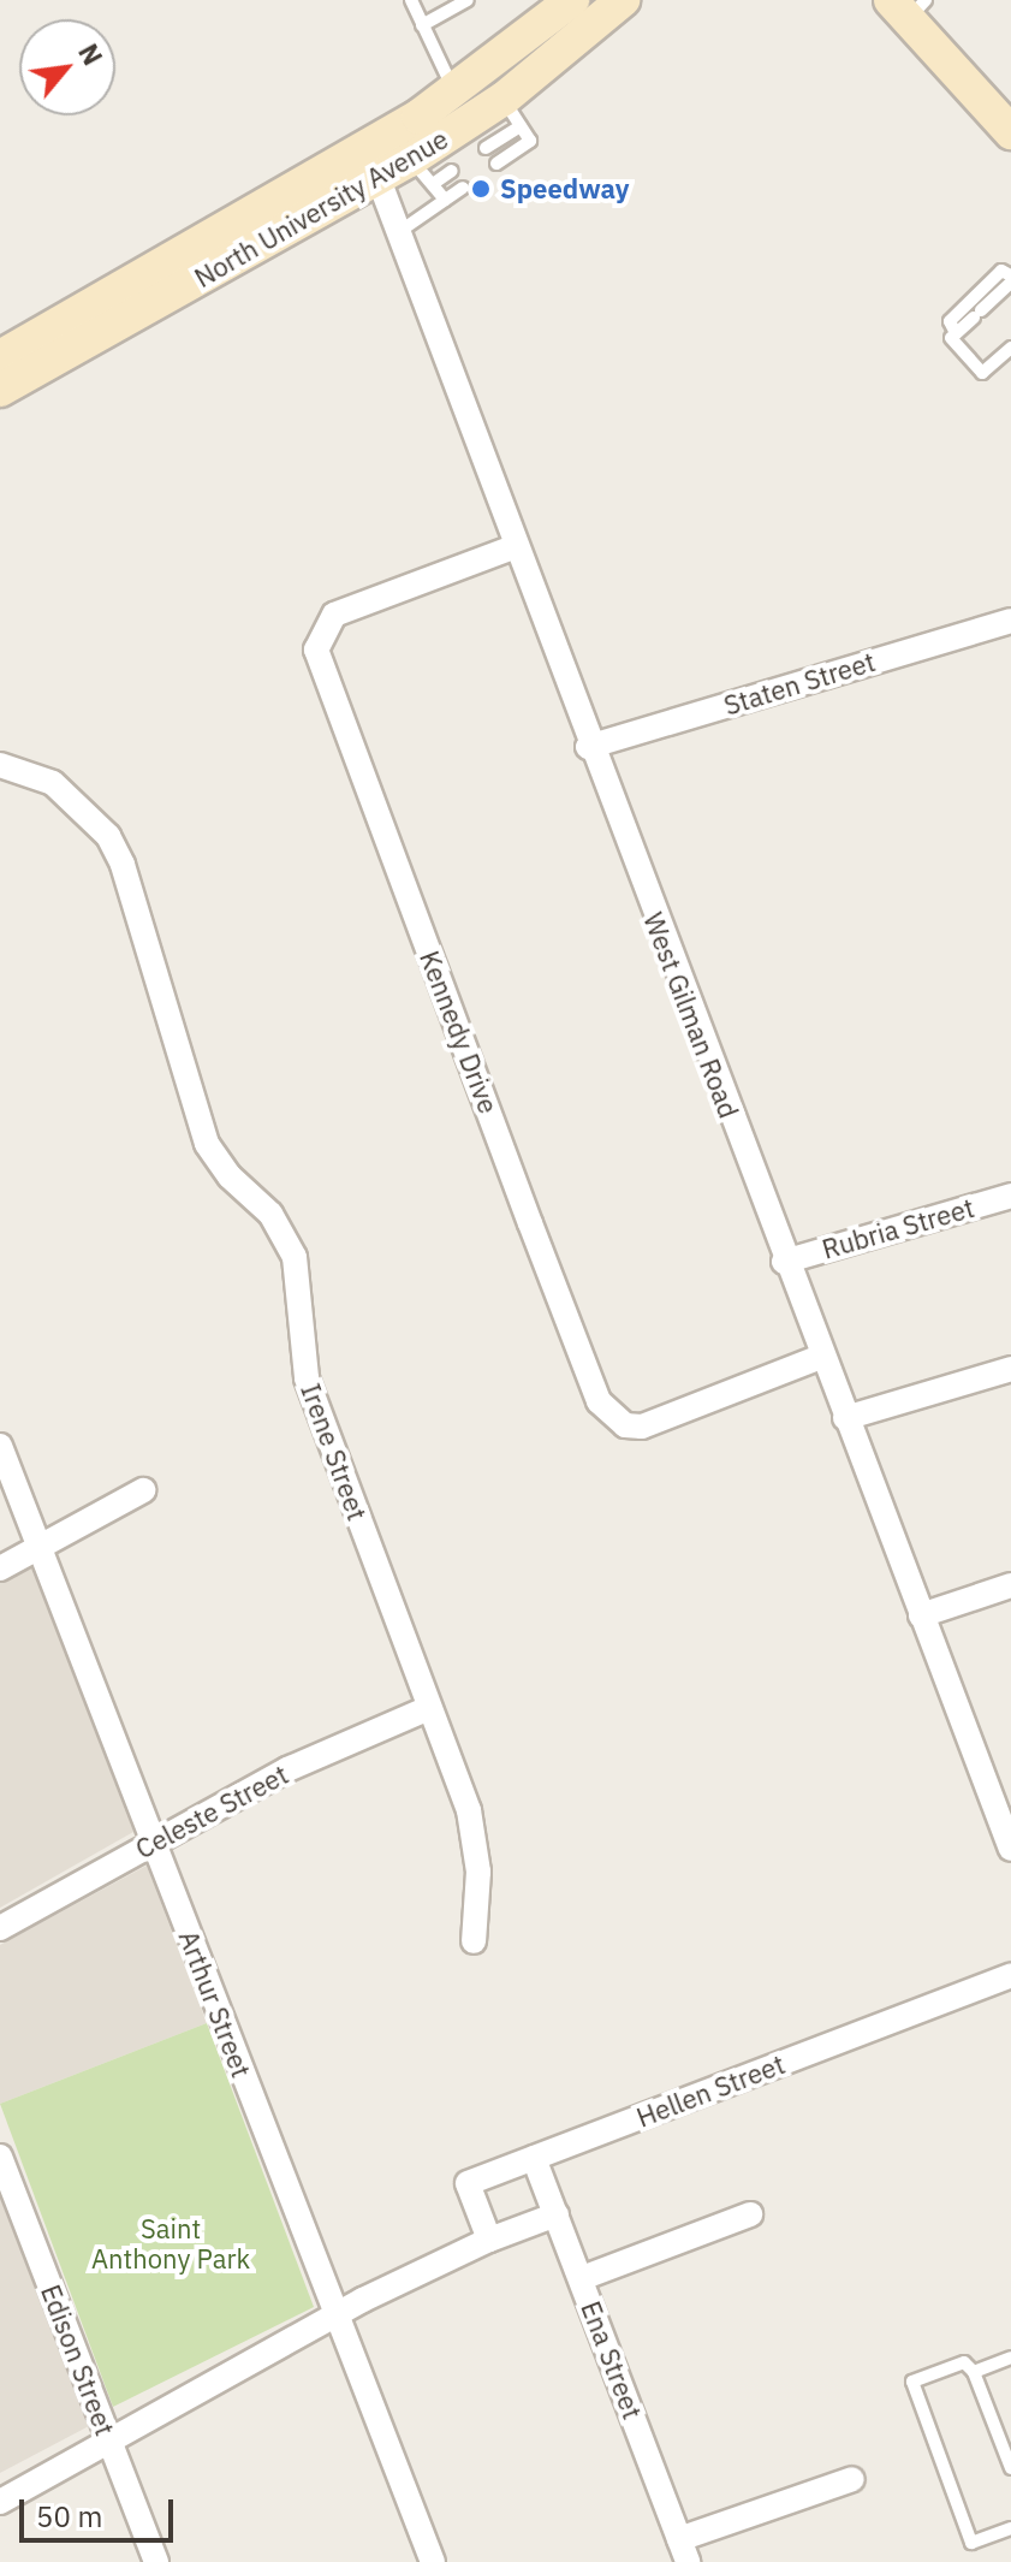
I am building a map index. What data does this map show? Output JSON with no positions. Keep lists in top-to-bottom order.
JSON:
{
  "streets": {
    "main road": ["North University Avenue"],
    "street": [
      "Staten Street",
      "West Gilman Road",
      "Kennedy Drive",
      "Rubria Street",
      "Irene Street",
      "Celeste Street",
      "Arthur Street",
      "Hellen Street",
      "Edison Street",
      "Ena Street"
    ]
  },
  "crossings": [
    ["North University Avenue", "West Gilman Road"],
    ["Staten Street", "West Gilman Road"],
    ["West Gilman Road", "Kennedy Drive"],
    ["West Gilman Road", "Rubria Street"],
    ["Irene Street", "Celeste Street"],
    ["Celeste Street", "Arthur Street"],
    ["Hellen Street", "Ena Street"]
  ],
  "parks": ["Saint Anthony Park"],
  "places": ["Speedway"],
  "scale_bar": "50 m",
  "north": "top right"
}
